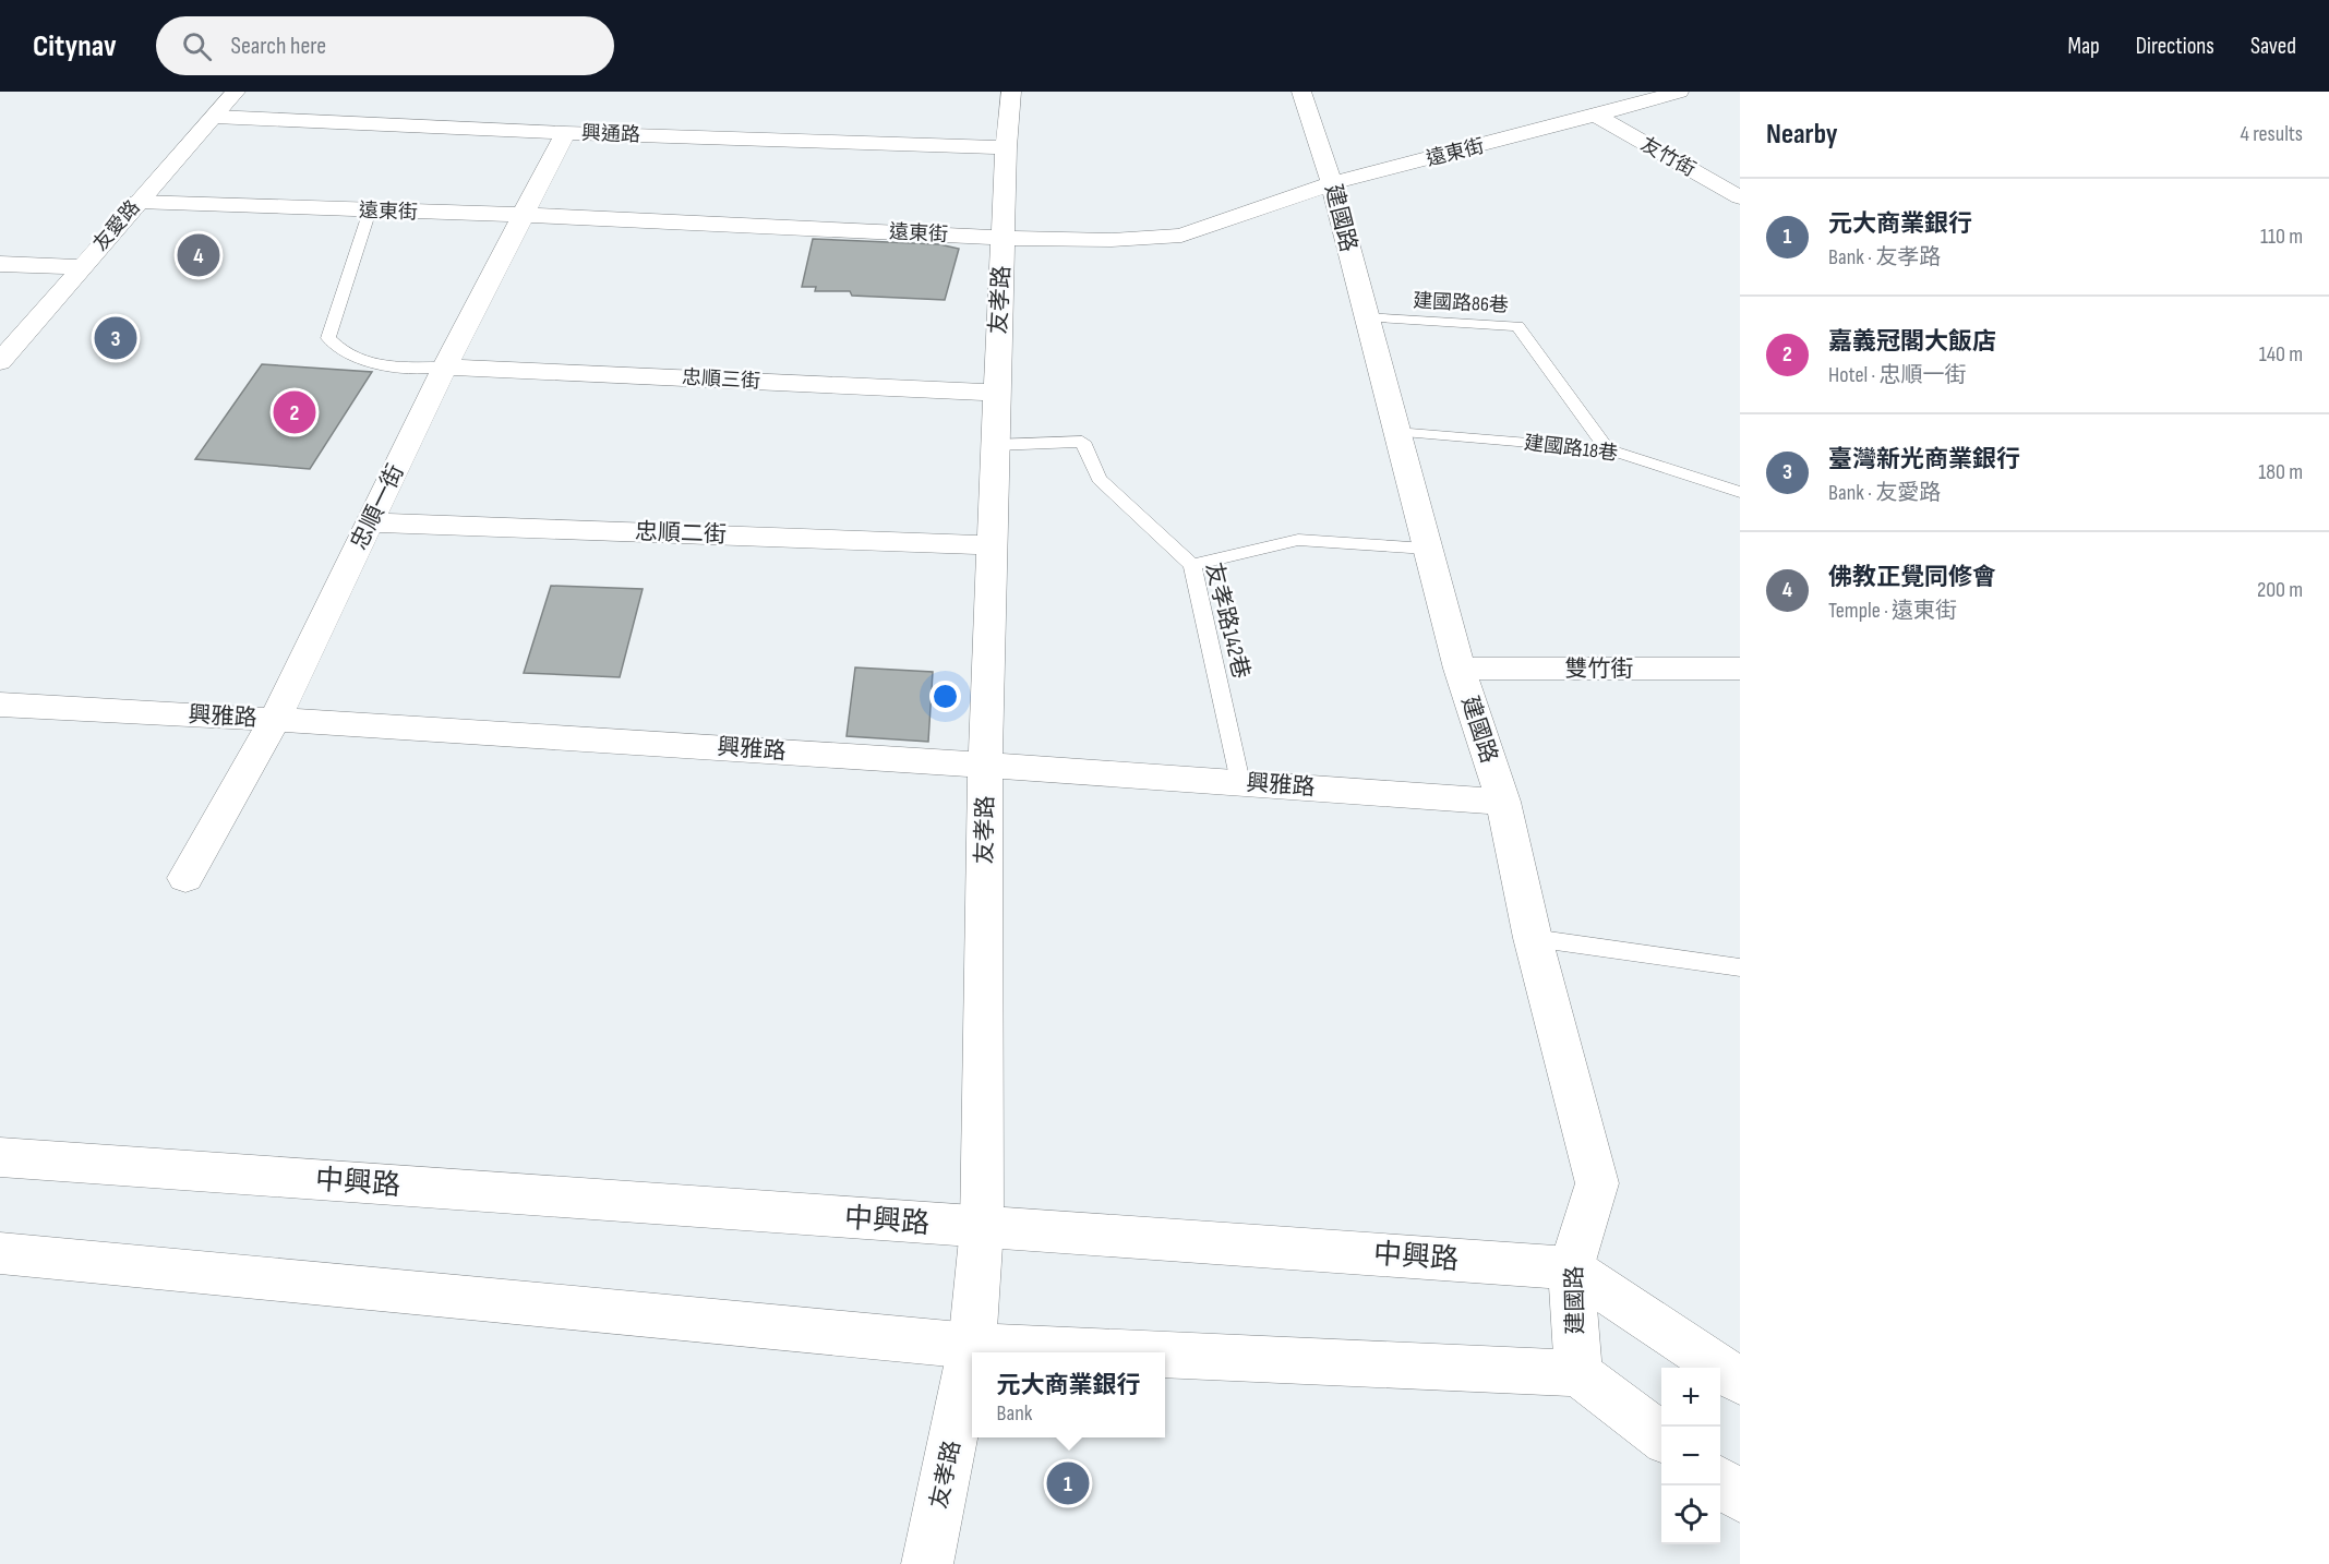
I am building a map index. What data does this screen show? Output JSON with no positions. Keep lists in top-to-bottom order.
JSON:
{
  "streets": {
    "street": [
      "興通路",
      "遠東街",
      "友竹街",
      "建國路",
      "友愛路",
      "友孝路",
      "忠順三街",
      "忠順一街",
      "忠順二街",
      "雙竹街",
      "興雅路",
      "中興路"
    ],
    "lane": ["建國路86巷", "建國路18巷", "友孝路142巷"]
  },
  "crossings": [
    ["興通路", "友愛路"],
    ["興通路", "友孝路"],
    ["興通路", "忠順一街"],
    ["遠東街", "友竹街"],
    ["遠東街", "建國路"],
    ["遠東街", "友愛路"],
    ["遠東街", "友孝路"],
    ["遠東街", "忠順一街"],
    ["建國路", "建國路86巷"],
    ["建國路", "建國路18巷"],
    ["建國路", "雙竹街"],
    ["建國路", "興雅路"],
    ["建國路", "中興路"],
    ["友孝路", "忠順三街"],
    ["友孝路", "忠順二街"],
    ["友孝路", "友孝路142巷"],
    ["友孝路", "興雅路"],
    ["友孝路", "中興路"],
    ["建國路86巷", "建國路18巷"],
    ["忠順三街", "忠順一街"],
    ["忠順一街", "忠順二街"],
    ["忠順一街", "興雅路"],
    ["友孝路142巷", "興雅路"]
  ],
  "page": {
    "header": "Citynav",
    "search": "Search here",
    "nav": ["Map", "Directions", "Saved"],
    "heading": ["Nearby", "4 results"],
    "list": [
      {
        "mark": "1",
        "name": "元大商業銀行",
        "note": "Bank · 友孝路",
        "value": "110 m"
      },
      {
        "mark": "2",
        "name": "嘉義冠閣大飯店",
        "note": "Hotel · 忠順一街",
        "value": "140 m"
      },
      {
        "mark": "3",
        "name": "臺灣新光商業銀行",
        "note": "Bank · 友愛路",
        "value": "180 m"
      },
      {
        "mark": "4",
        "name": "佛教正覺同修會",
        "note": "Temple · 遠東街",
        "value": "200 m"
      }
    ],
    "pins": [
      "4",
      "3",
      "2",
      "1"
    ],
    "popup": ["元大商業銀行", "Bank"],
    "map_buttons": ["+", "−"]
  }
}
